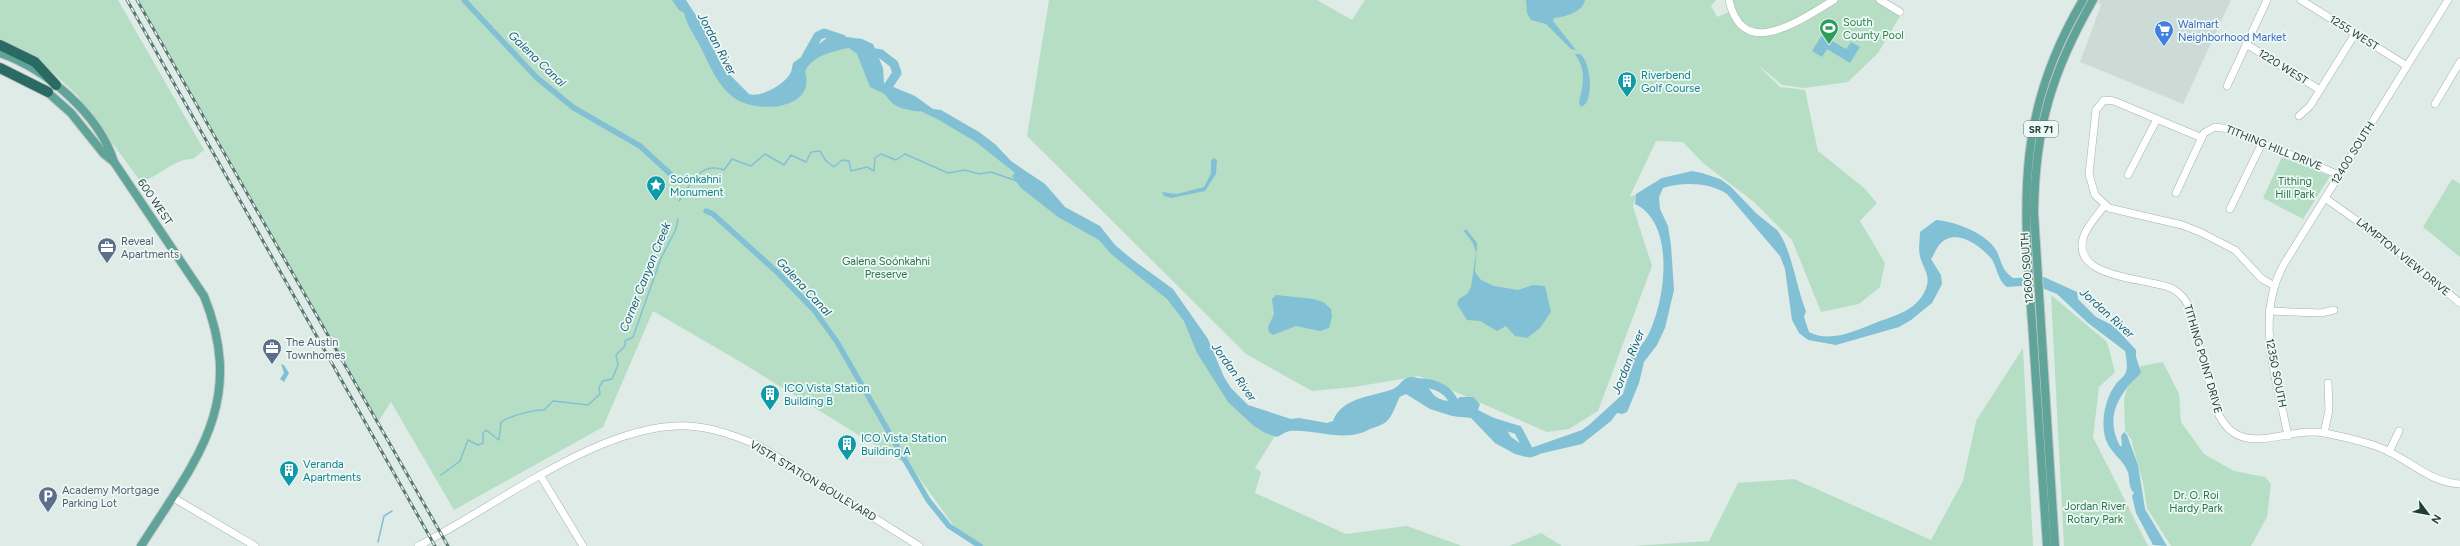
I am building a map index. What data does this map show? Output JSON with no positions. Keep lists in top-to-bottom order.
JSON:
{
  "streets": {
    "main road": ["SR 71", "600 WEST", "12600 SOUTH"],
    "street": [
      "1255 WEST",
      "1220 WEST",
      "TITHING HILL DRIVE",
      "12400 SOUTH",
      "LAMPTON VIEW DRIVE",
      "TITHING POINT DRIVE",
      "12350 SOUTH",
      "VISTA STATION BOULEVARD"
    ]
  },
  "crossings": [
    ["1255 WEST", "12400 SOUTH"],
    ["TITHING HILL DRIVE", "12400 SOUTH"],
    ["12400 SOUTH", "LAMPTON VIEW DRIVE"],
    ["12400 SOUTH", "12350 SOUTH"],
    ["TITHING POINT DRIVE", "12350 SOUTH"]
  ],
  "water": ["Jordan River", "Galena Canal", "Corner Canyon Creek"],
  "parks": [
    "Tithing Hill Park",
    "Galena Soónkahni Preserve",
    "Dr. O. Roi Hardy Park",
    "Jordan River Rotary Park"
  ],
  "places": {
    "sports": ["South County Pool"],
    "supermarket": ["Walmart Neighborhood Market"],
    "building": [
      "Riverbend Golf Course",
      "ICO Vista Station Building B",
      "ICO Vista Station Building A",
      "Veranda Apartments"
    ],
    "place": ["Soónkahni Monument"],
    "office": ["Reveal Apartments", "The Austin Townhomes"],
    "parking": ["Academy Mortgage Parking Lot"]
  },
  "north": "bottom right"
}
